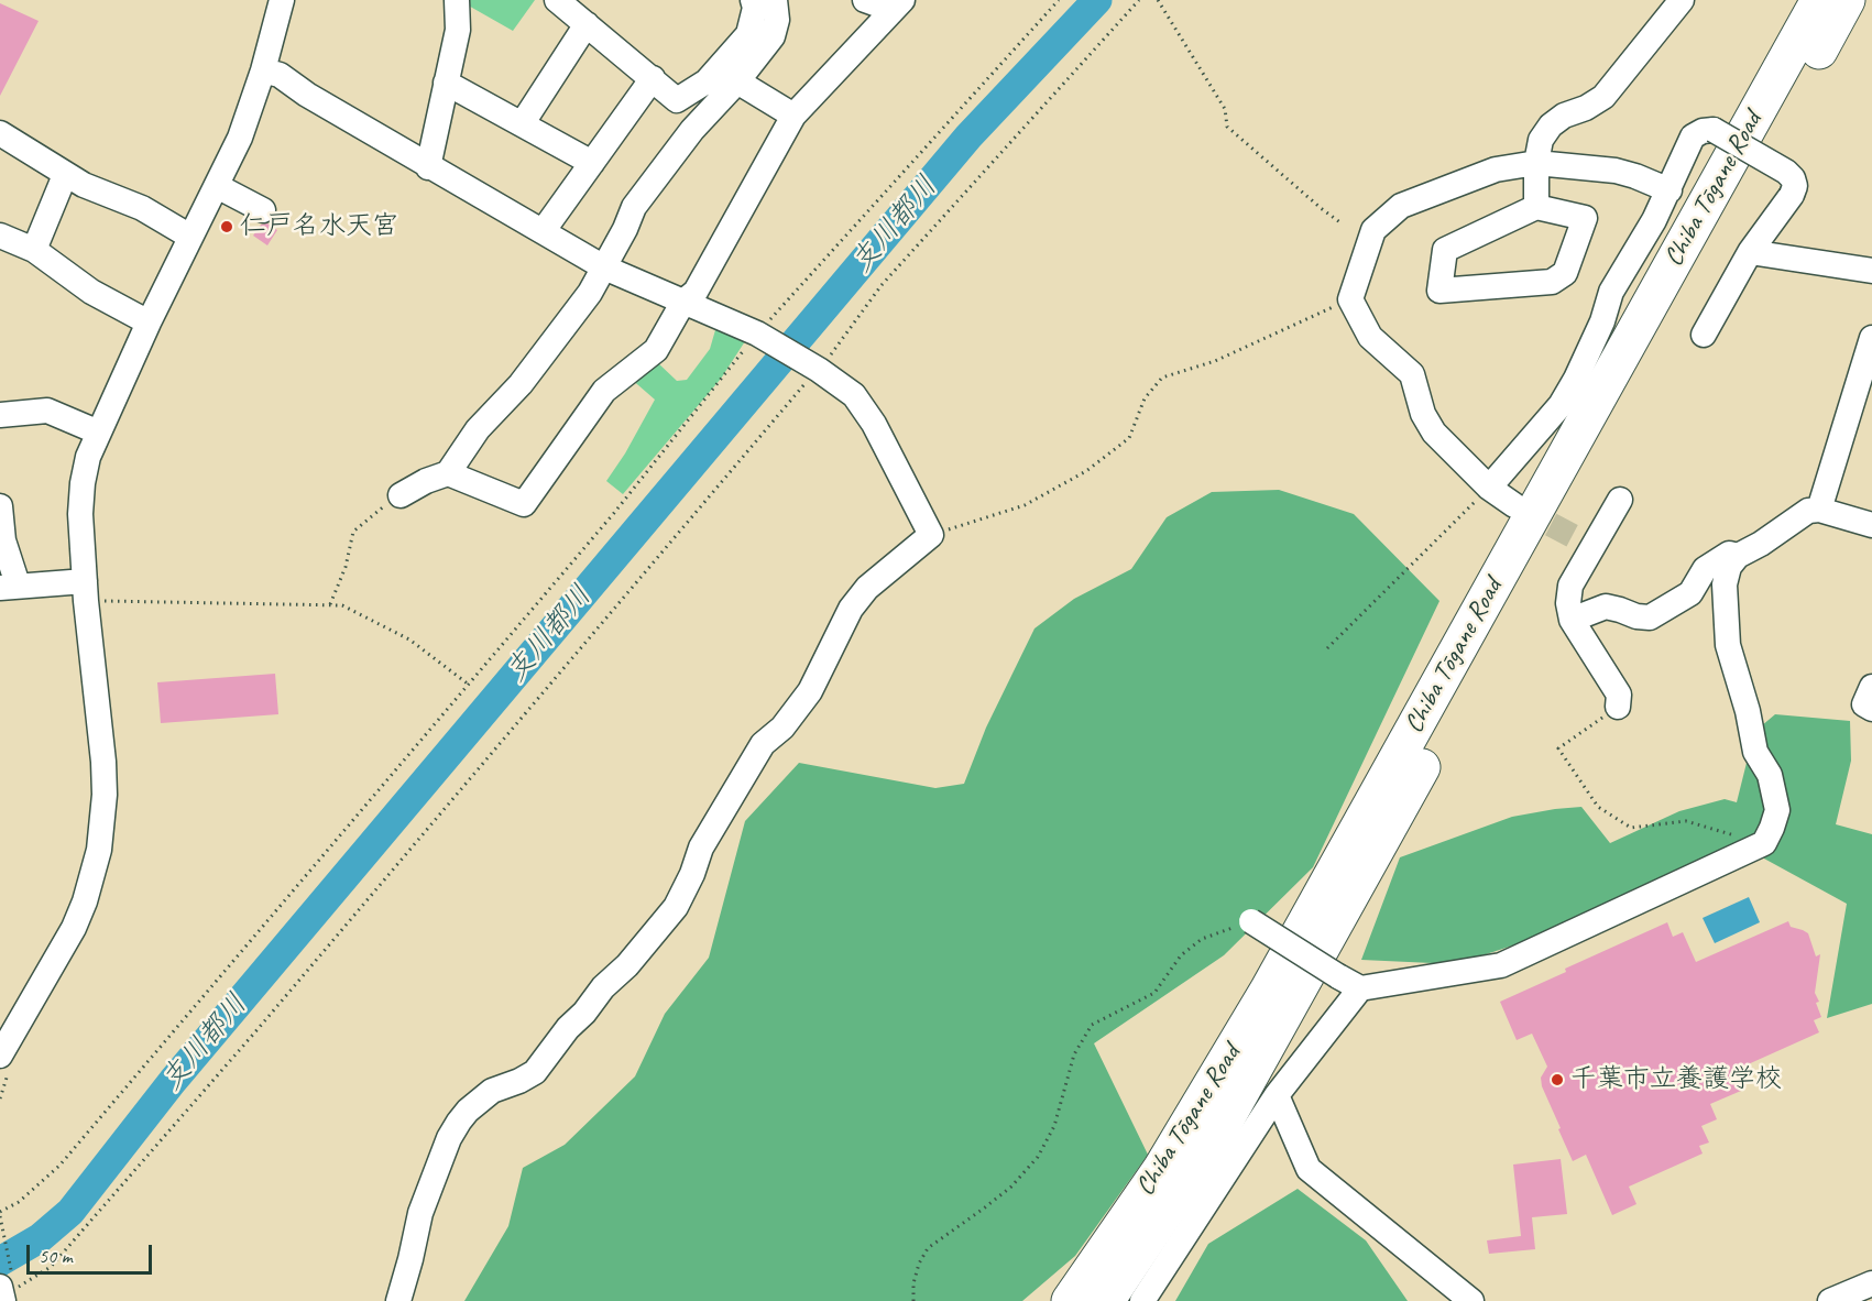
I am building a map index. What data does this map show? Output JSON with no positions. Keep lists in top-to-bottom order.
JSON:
{
  "streets": {
    "highway": ["Chiba Tōgane Road"]
  },
  "water": ["支川都川"],
  "places": ["仁戸名水天宮", "千葉市立養護学校"],
  "scale_bar": "50 m"
}
